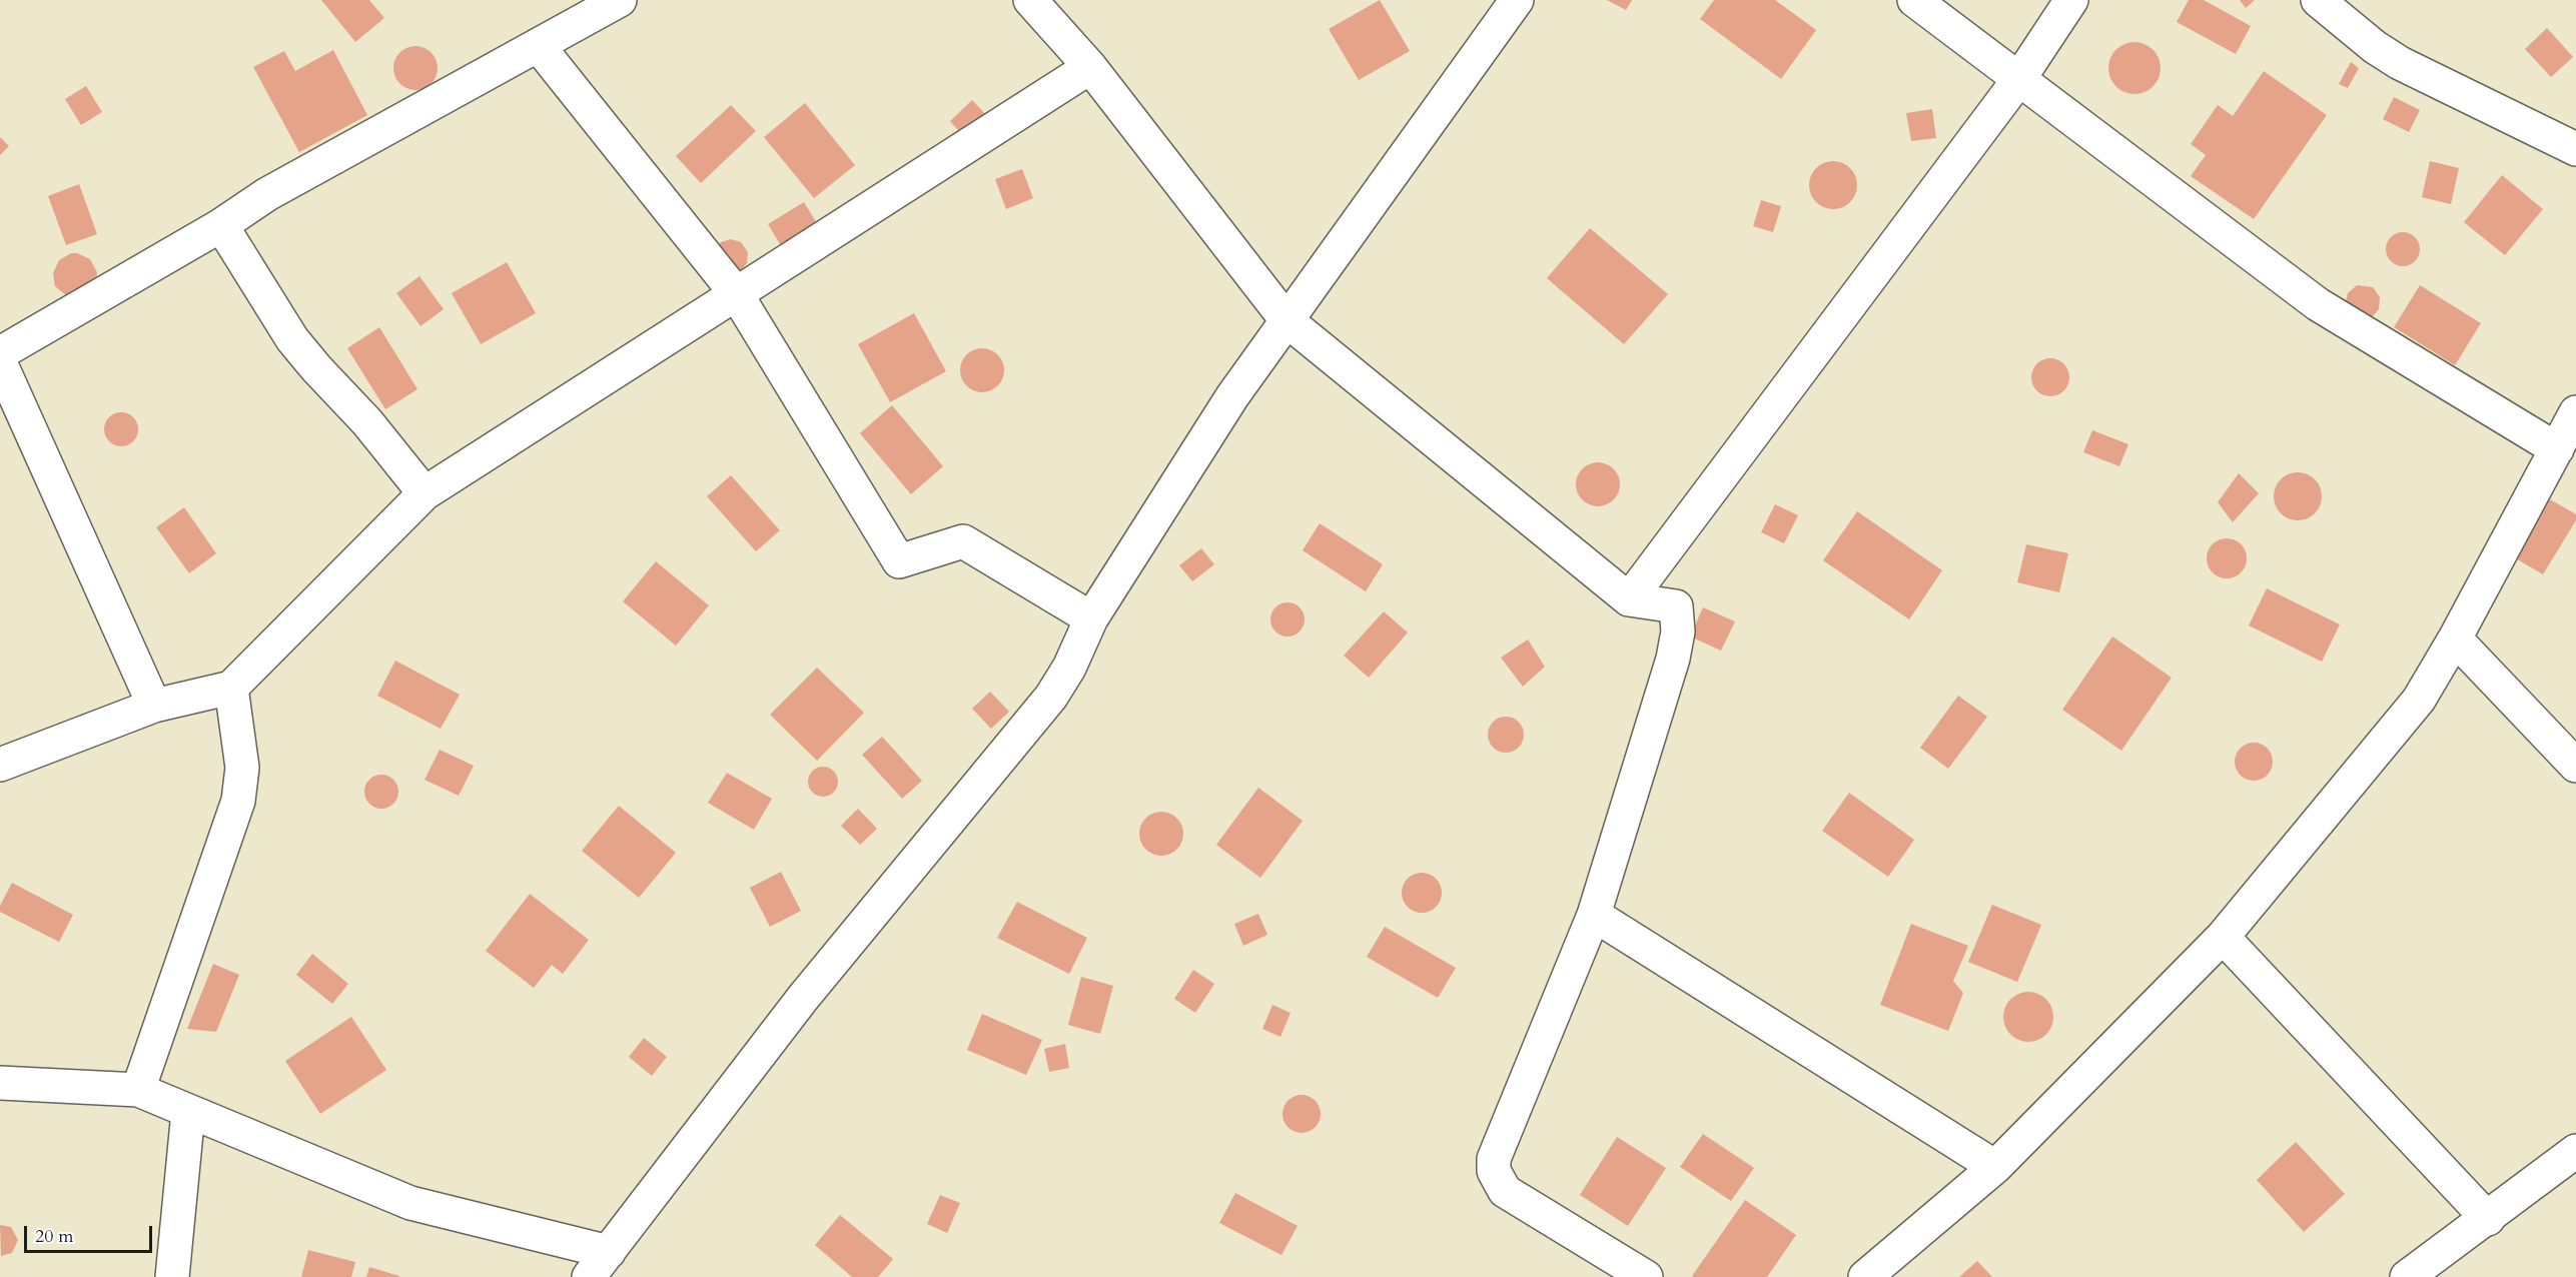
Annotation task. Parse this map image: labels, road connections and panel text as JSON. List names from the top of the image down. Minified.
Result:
{"scale_bar":"20 m"}
